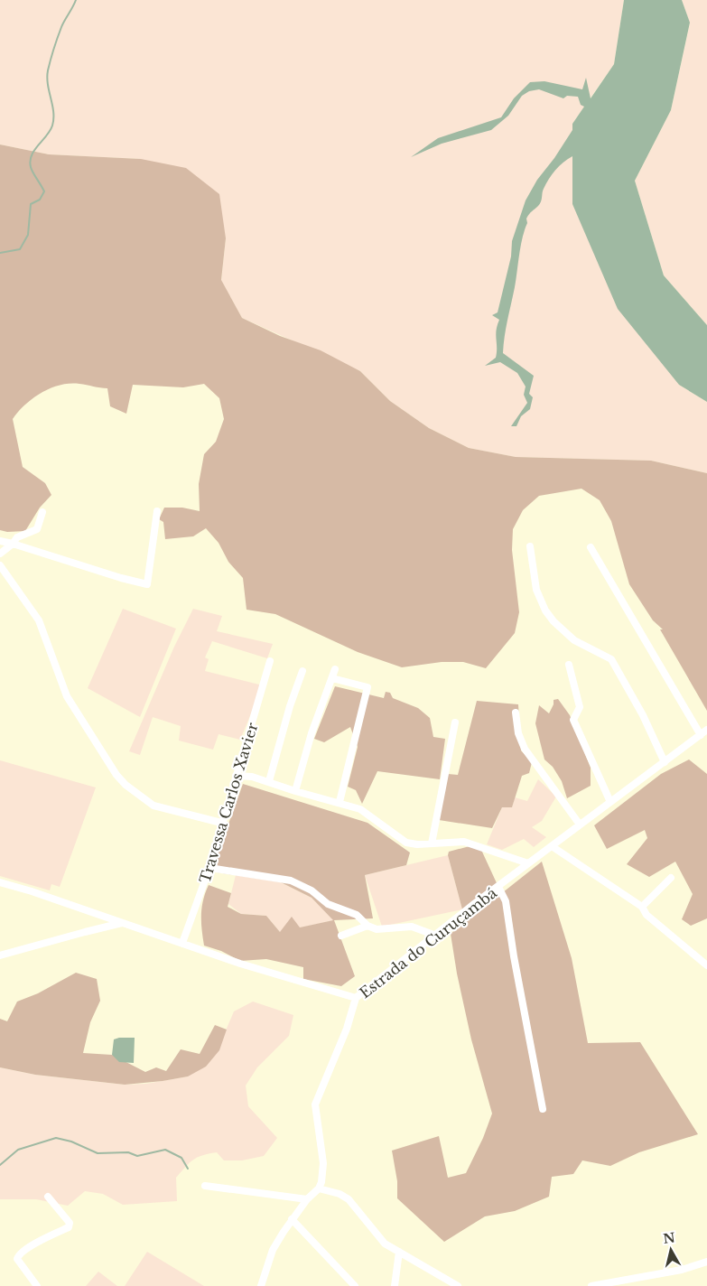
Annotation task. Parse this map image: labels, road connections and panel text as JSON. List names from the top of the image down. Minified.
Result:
{"streets":{"street":["Travessa Carlos Xavier","Estrada do Curuçambá"]},"north":"top"}
